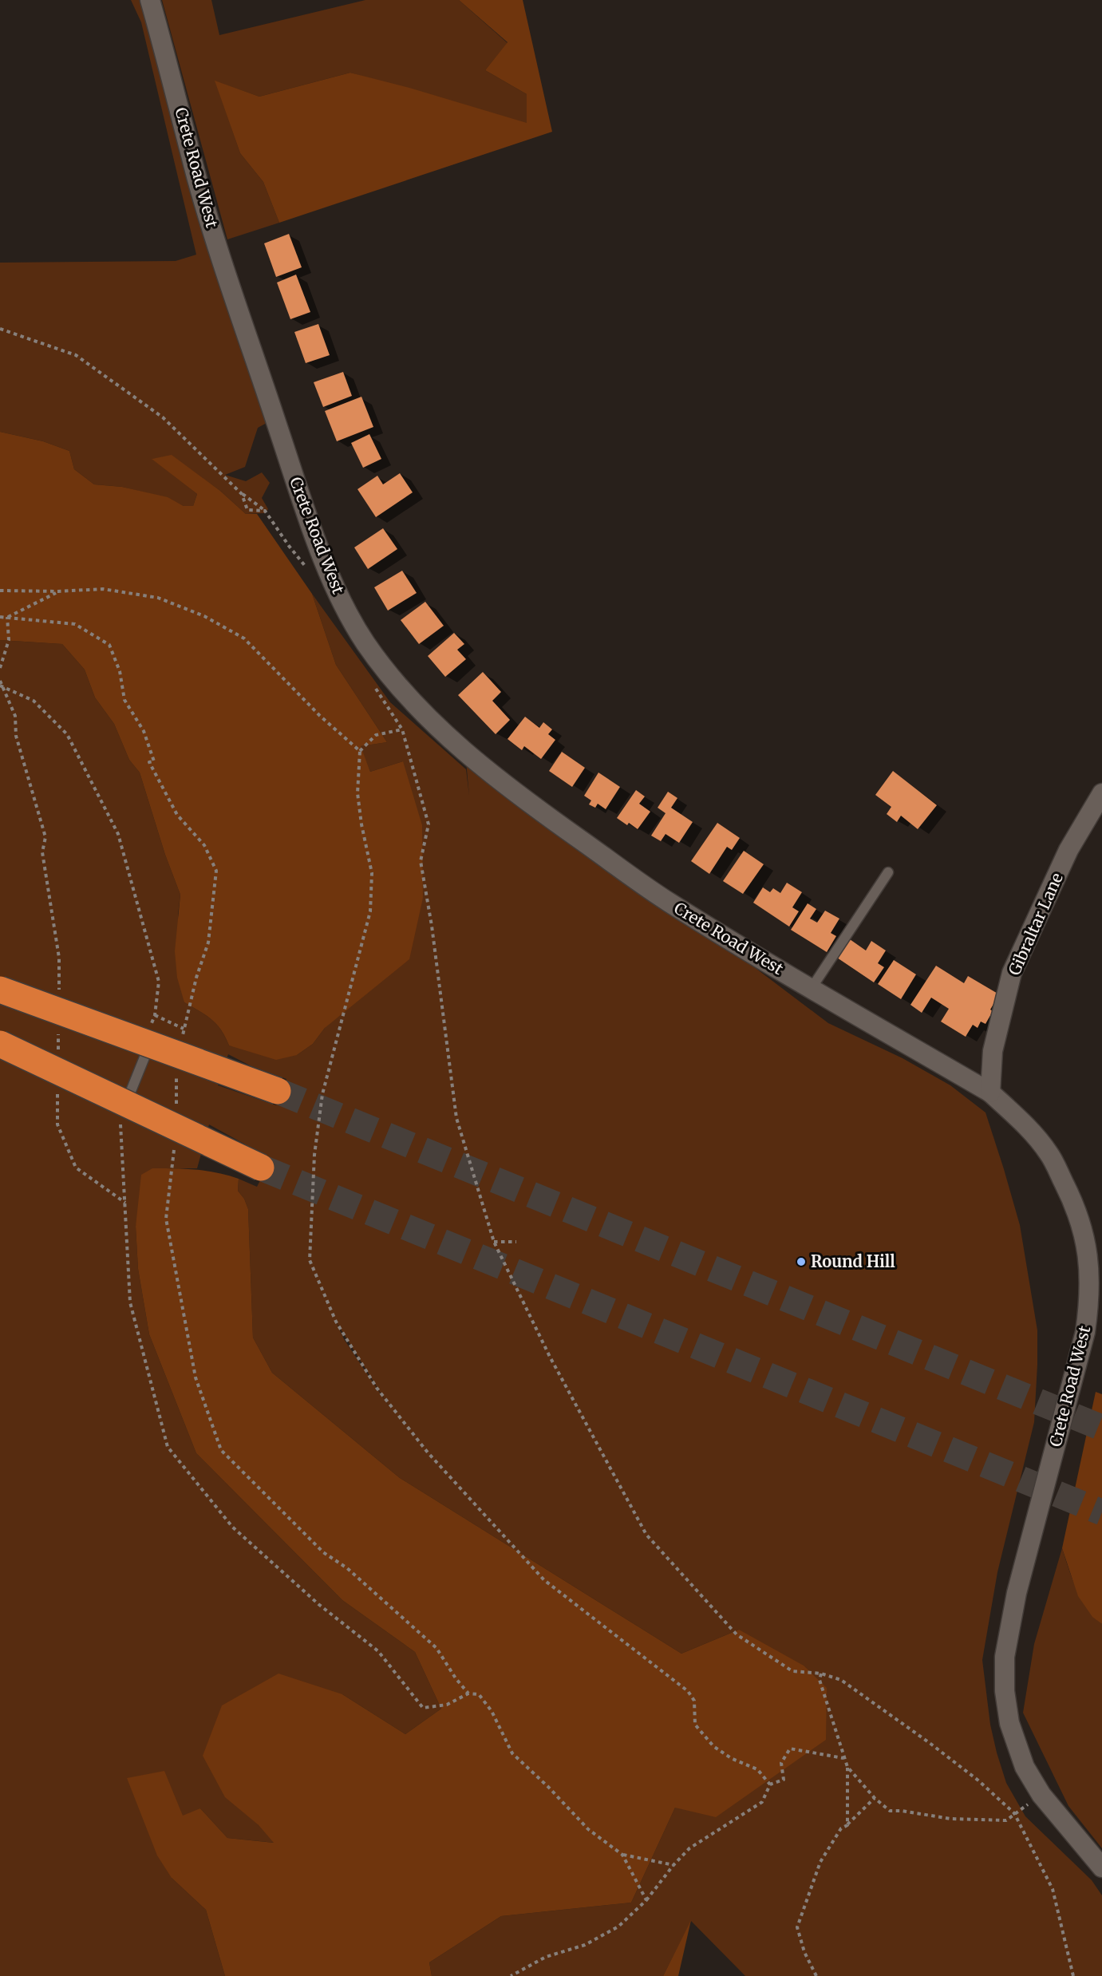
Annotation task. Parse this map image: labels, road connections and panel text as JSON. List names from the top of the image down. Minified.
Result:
{"streets":{"street":["Crete Road West","Gibraltar Lane"]},"crossings":[["Crete Road West","Gibraltar Lane"]],"places":["Round Hill"]}
